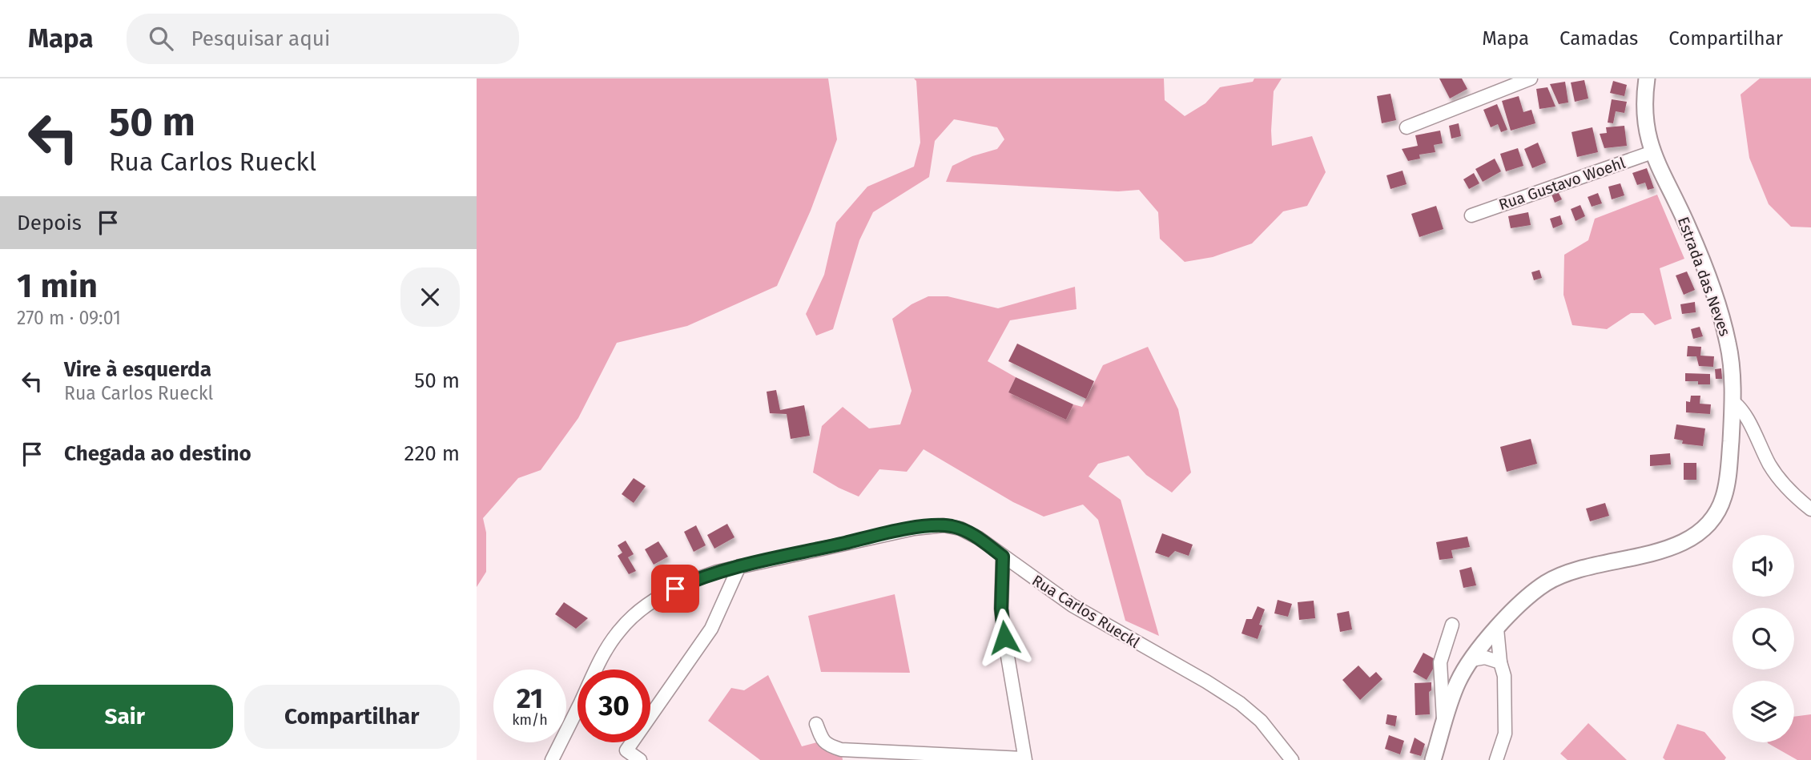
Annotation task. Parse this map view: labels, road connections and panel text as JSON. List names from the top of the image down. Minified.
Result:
{"streets":{"main road":["Estrada das Neves"],"street":["Rua Gustavo Woehl","Rua Carlos Rueckl"]},"crossings":[["Rua Gustavo Woehl","Estrada das Neves"]],"page":{"header":"Mapa","search":"Pesquisar aqui","nav":["Mapa","Camadas","Compartilhar"],"turn":["50 m","Rua Carlos Rueckl"],"then":"Depois","heading":["1 min","270 m · 09:01"],"list":[{"name":"Vire à esquerda","note":"Rua Carlos Rueckl","value":"50 m"},{"name":"Chegada ao destino","value":"220 m"}],"speed":"21 km/h","limit":"30","buttons":["Sair","Compartilhar"]}}
